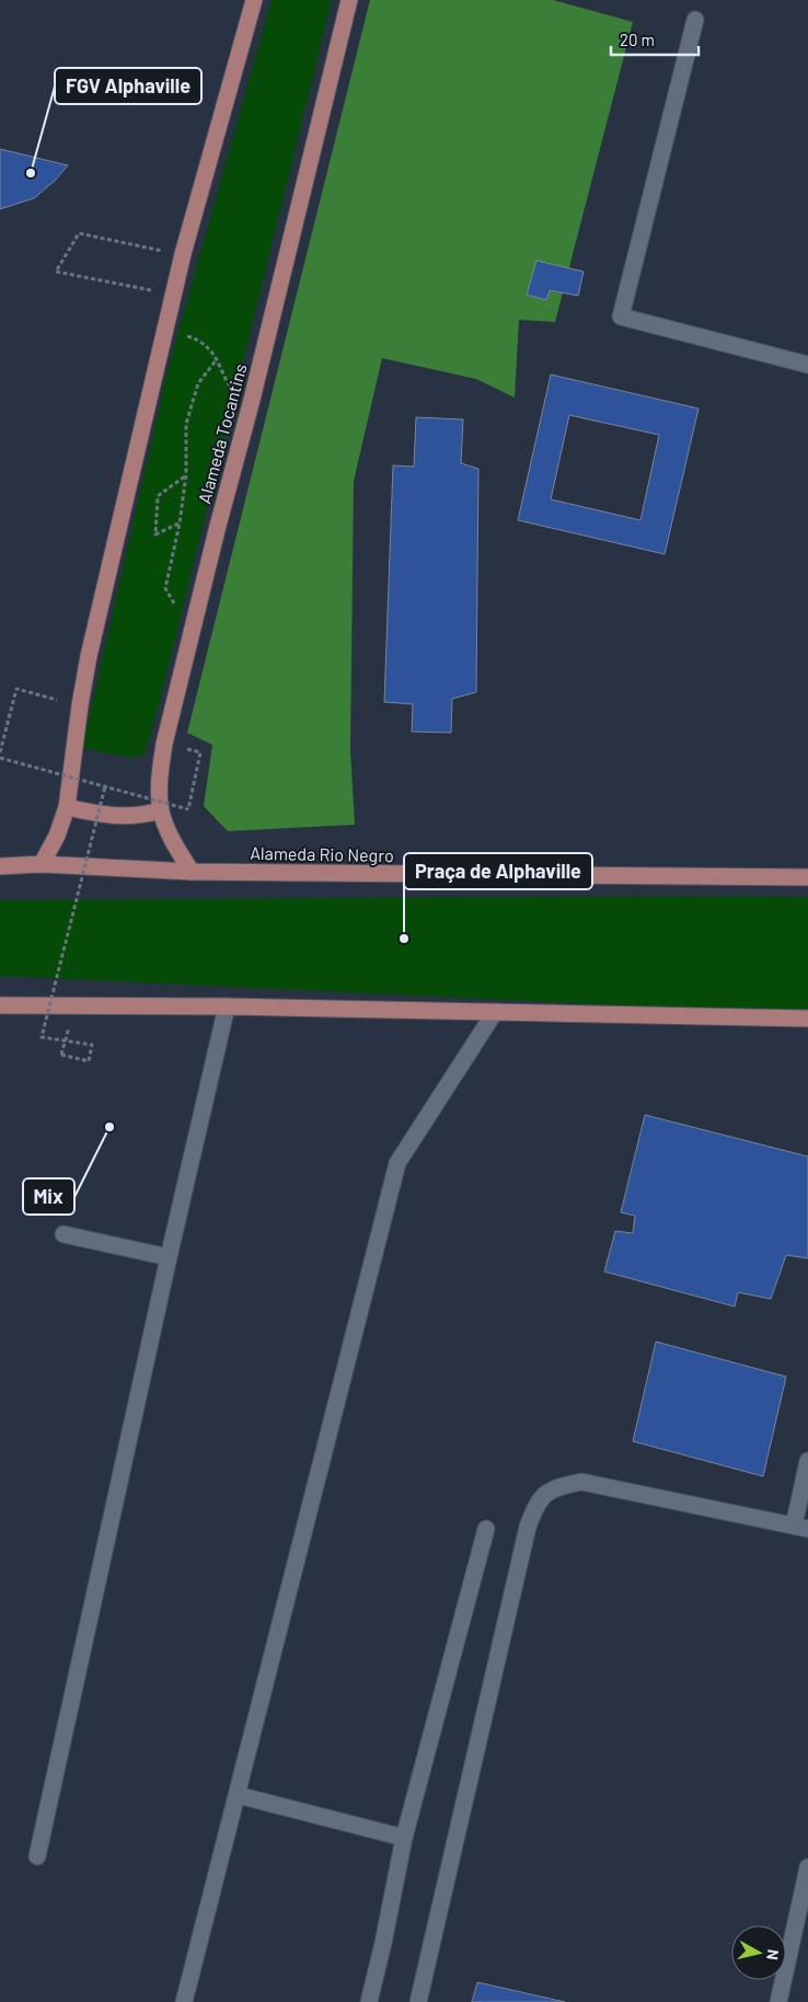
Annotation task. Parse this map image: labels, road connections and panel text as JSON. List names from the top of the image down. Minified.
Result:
{"streets":{"main road":["Alameda Tocantins","Alameda Rio Negro"]},"crossings":[["Alameda Tocantins","Alameda Rio Negro"]],"places":["FGV Alphaville","Praça de Alphaville","Mix"],"scale_bar":"20 m","north":"right"}
